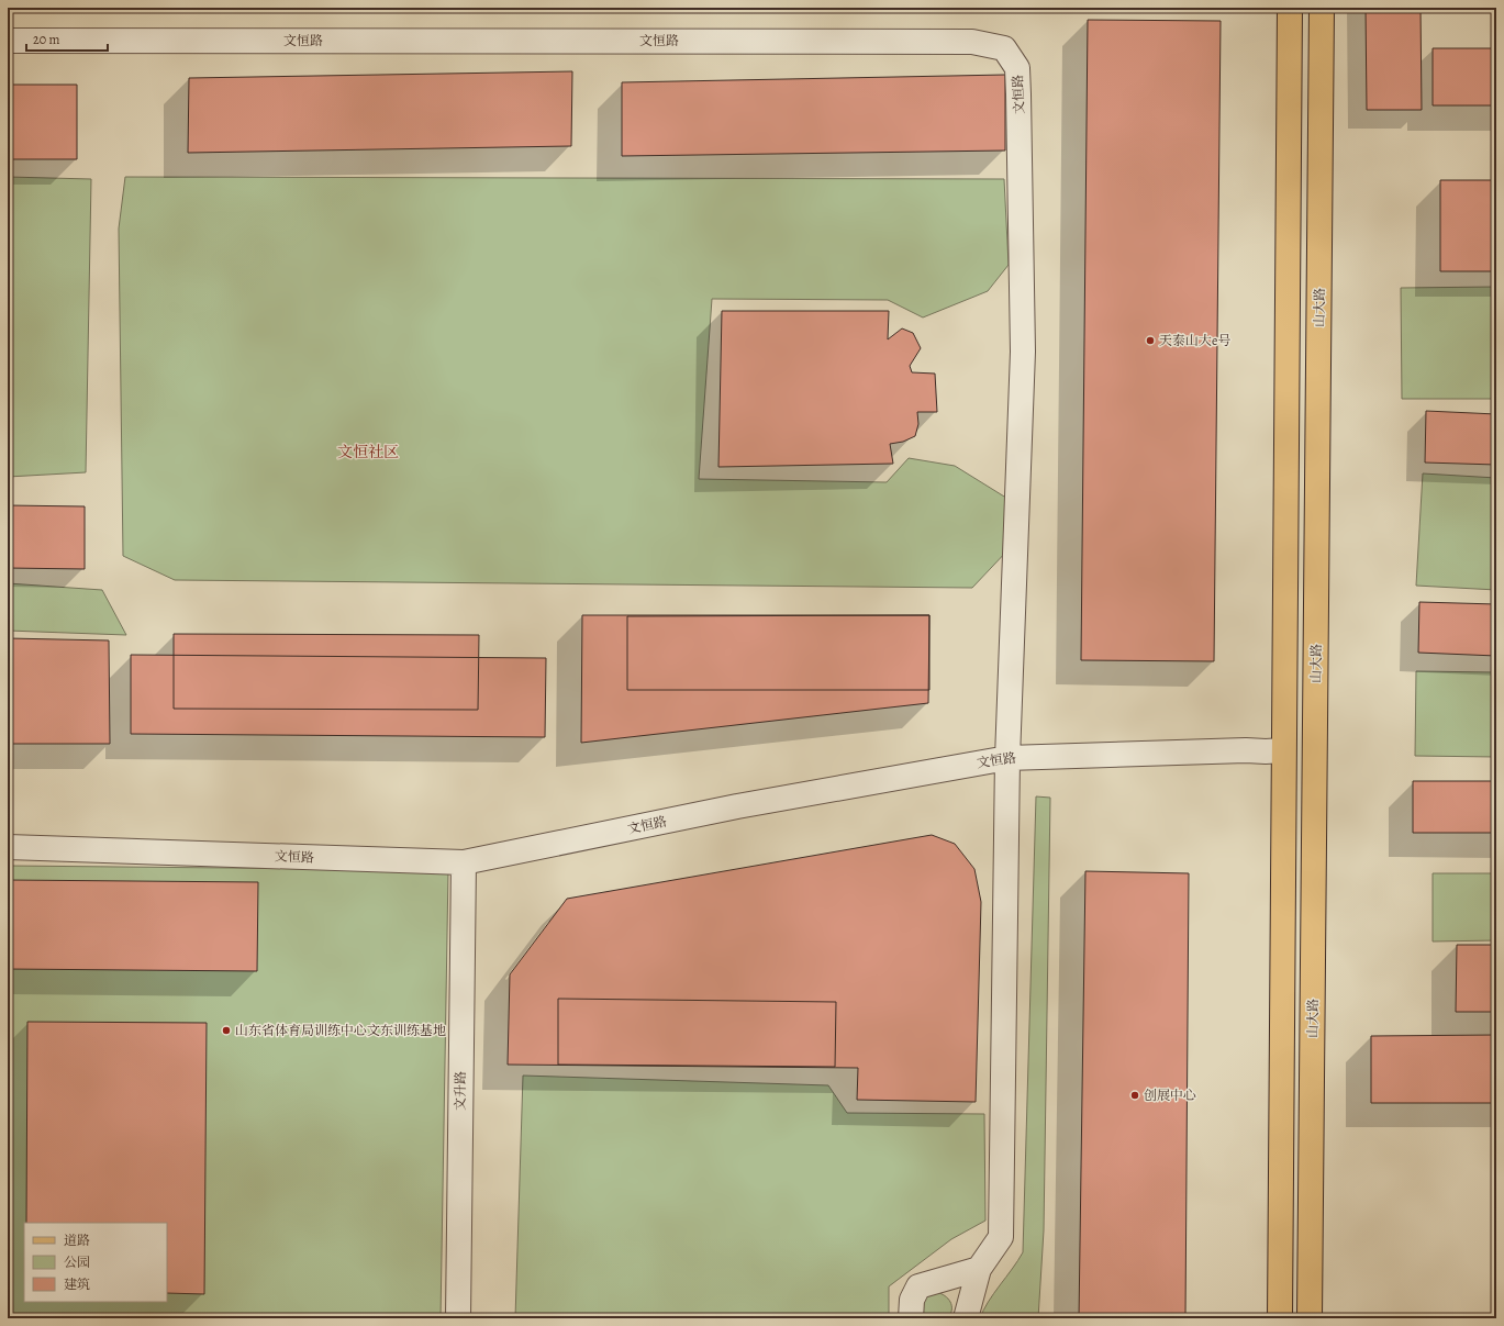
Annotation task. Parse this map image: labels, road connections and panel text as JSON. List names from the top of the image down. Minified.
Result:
{"streets":{"main road":["山大路"],"street":["文恒路","文升路"]},"crossings":[["文恒路","文升路"]],"districts":["文恒社区"],"places":["天泰山大e号","山东省体育局训练中心文东训练基地","创展中心"],"legend":["道路","公园","建筑"],"scale_bar":"20 m"}
